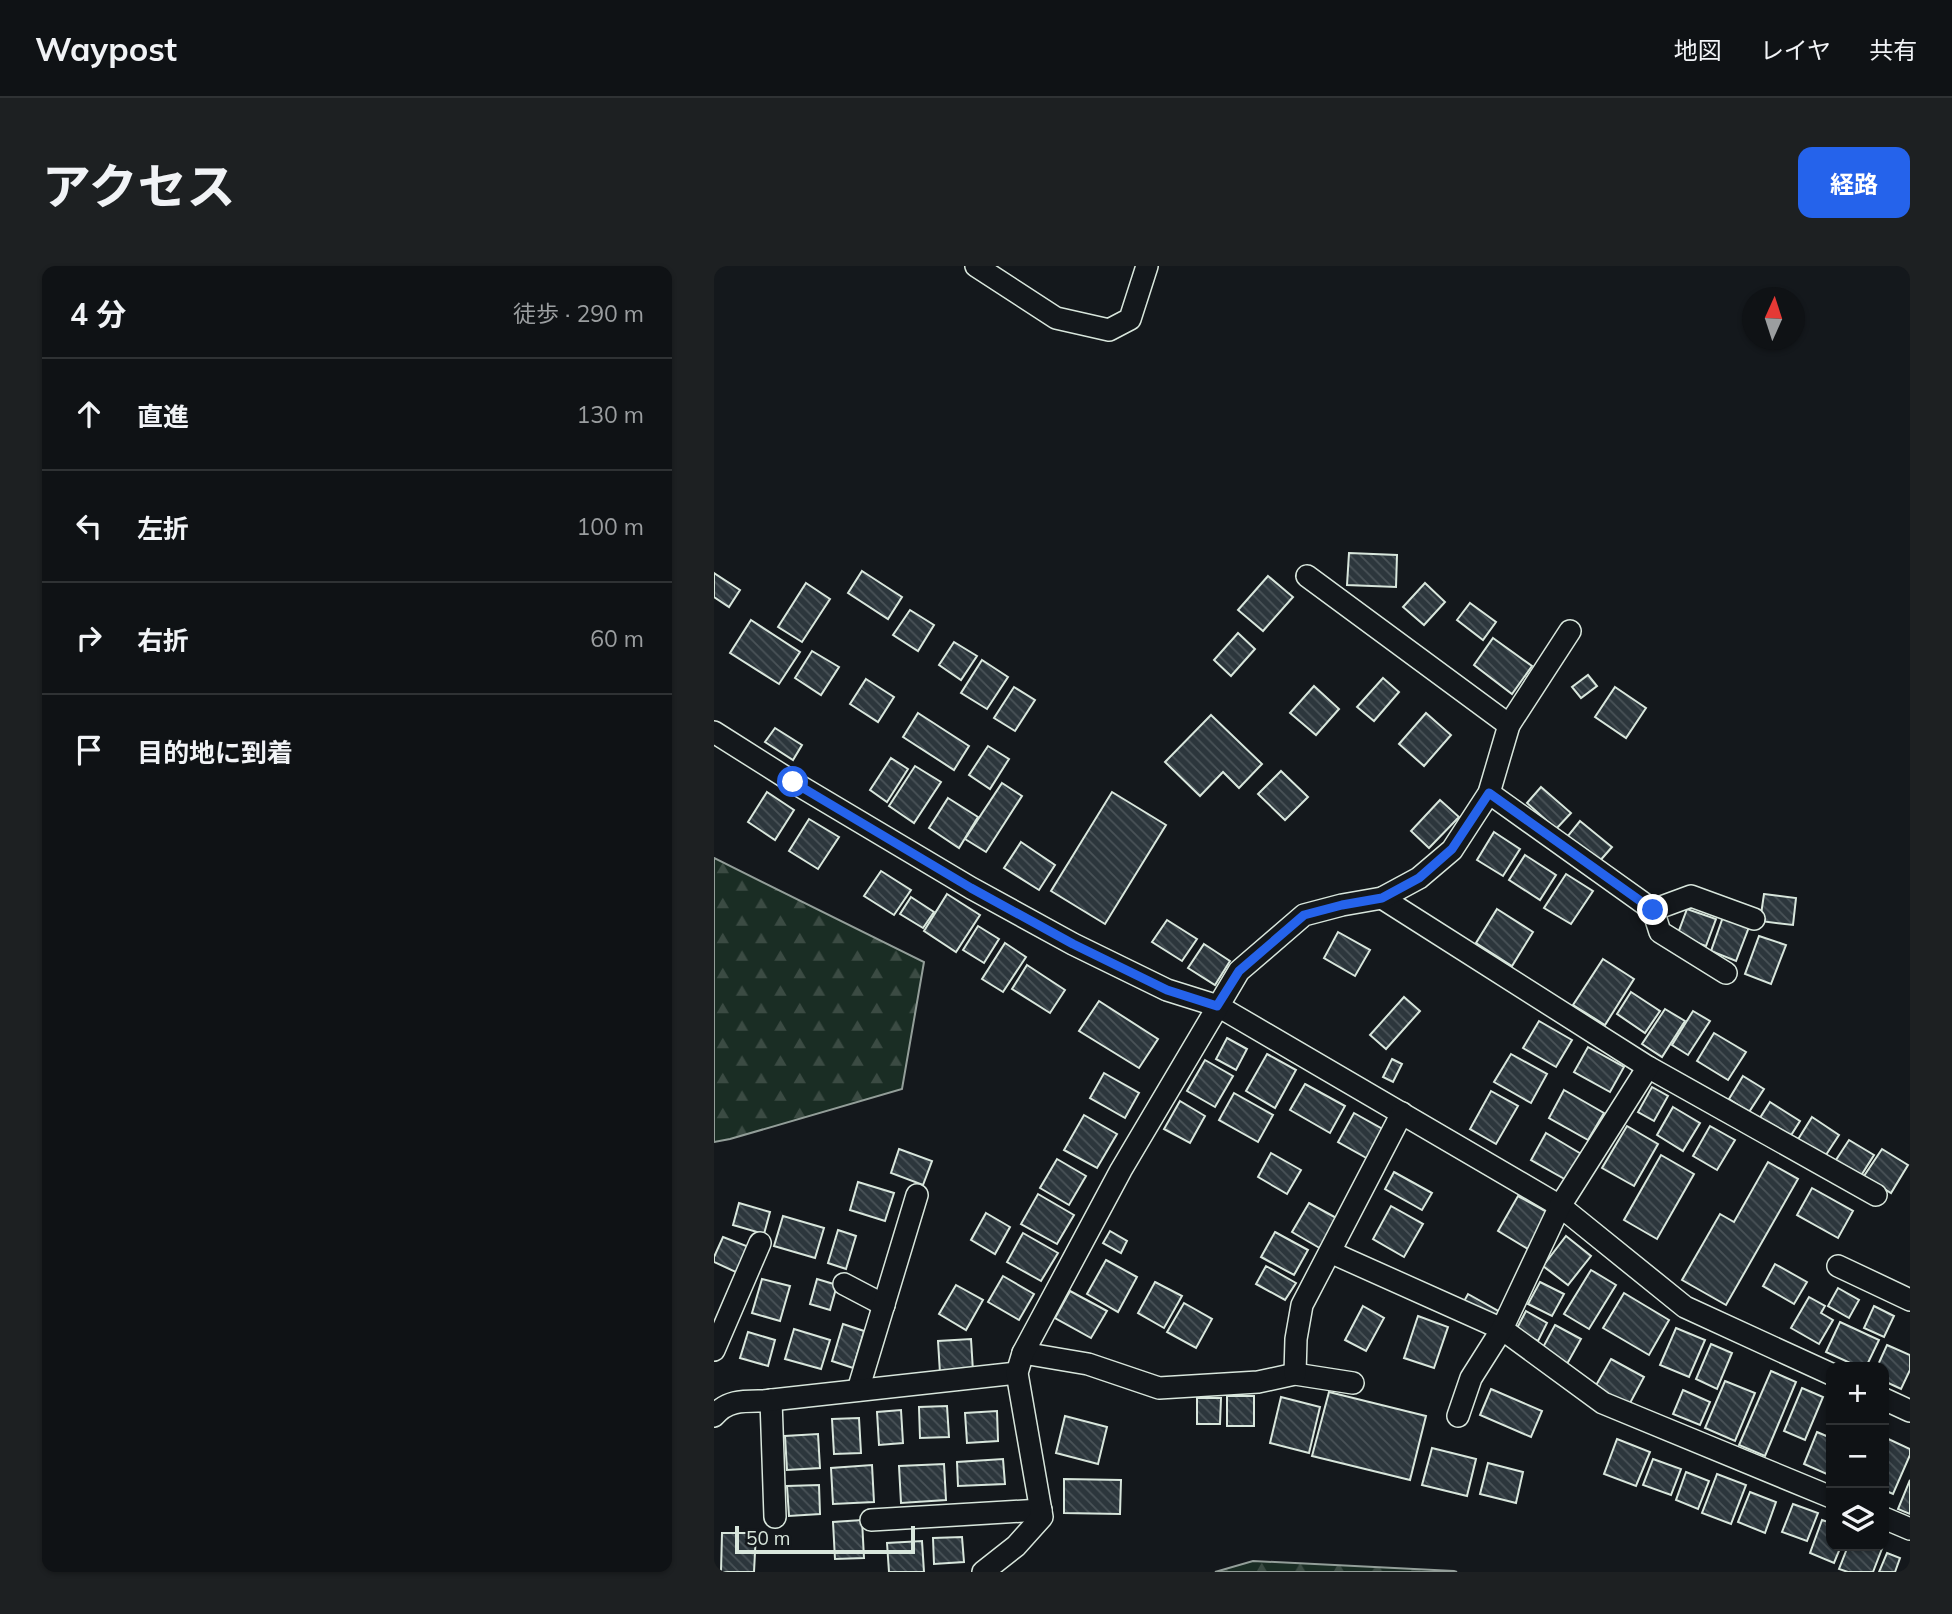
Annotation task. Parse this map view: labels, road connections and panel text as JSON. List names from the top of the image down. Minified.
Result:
{"scale_bar":"50 m","north":"top","page":{"header":"Waypost","nav":["地図","レイヤ","共有"],"title":"アクセス","buttons":"経路","heading":["4 分","徒歩 · 290 m"],"list":[["直進","130 m"],["左折","100 m"],["右折","60 m"],"目的地に到着"],"map_buttons":["+","−"],"scale":"50 m"}}
